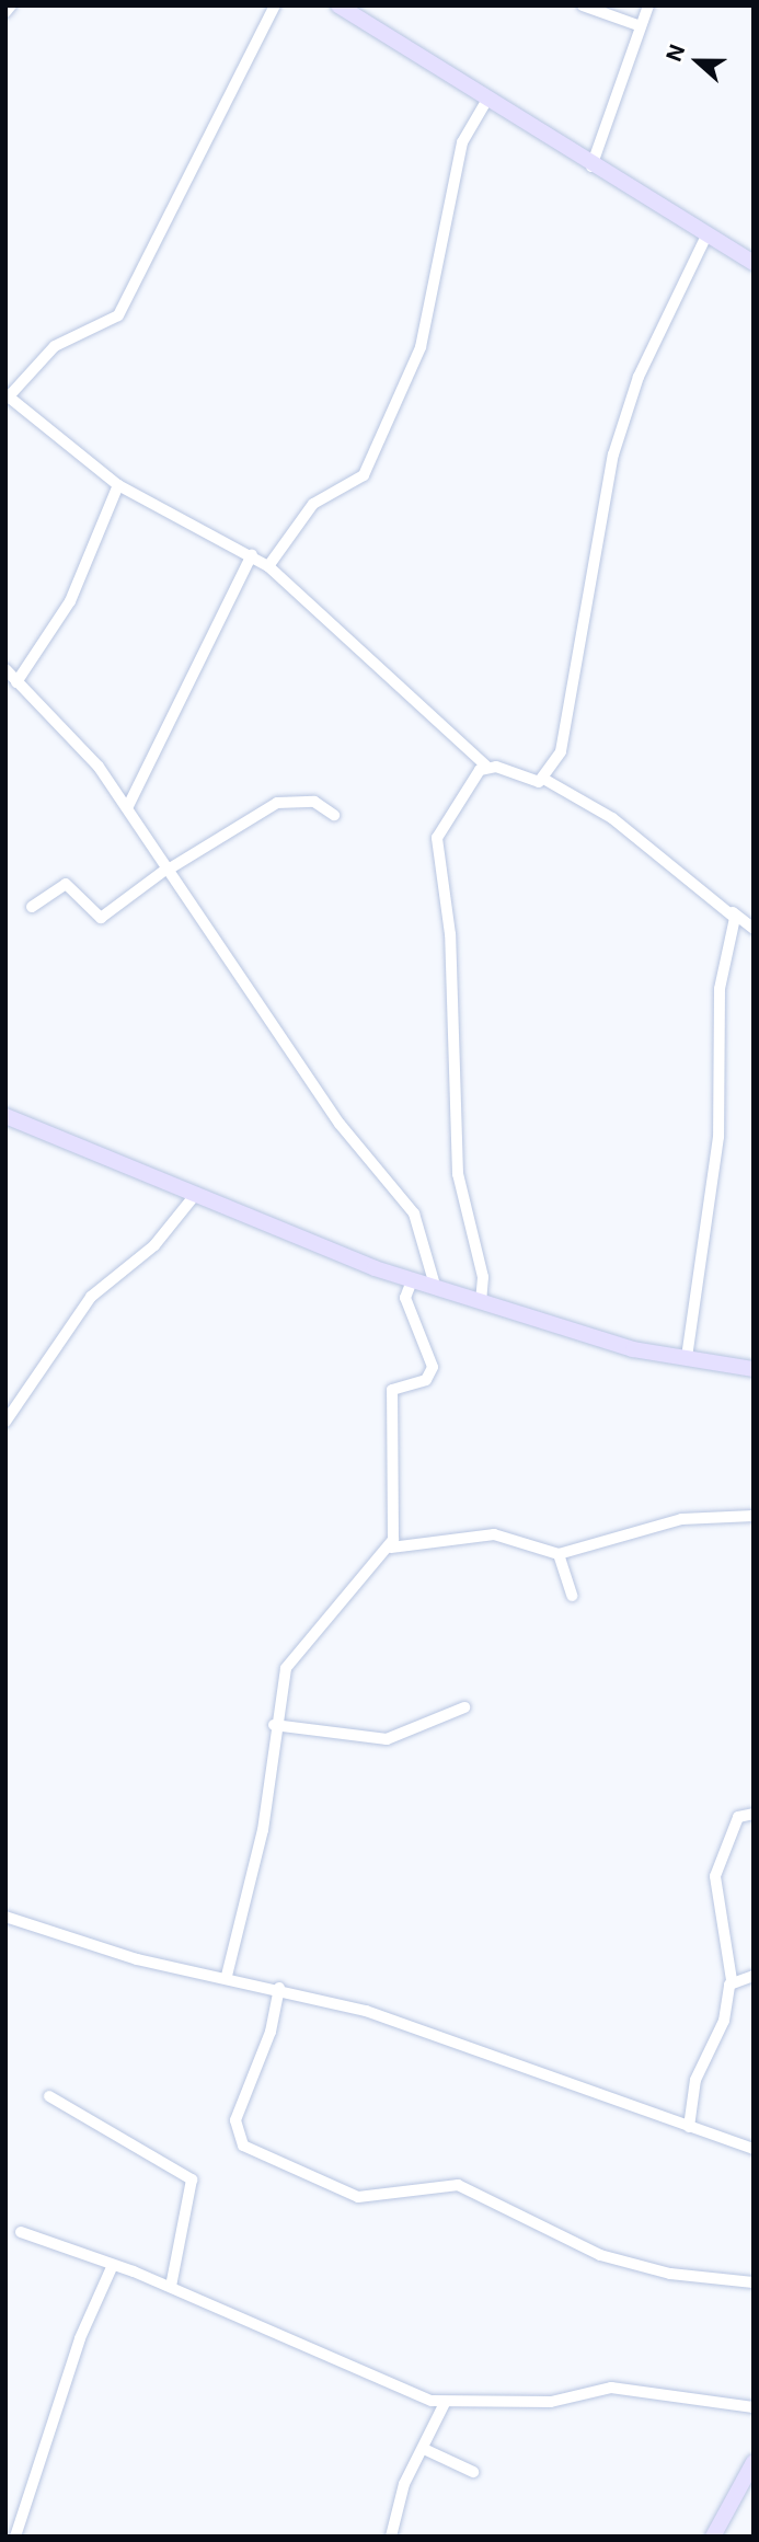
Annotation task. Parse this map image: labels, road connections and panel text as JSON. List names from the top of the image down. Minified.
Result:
{"north":"left"}
